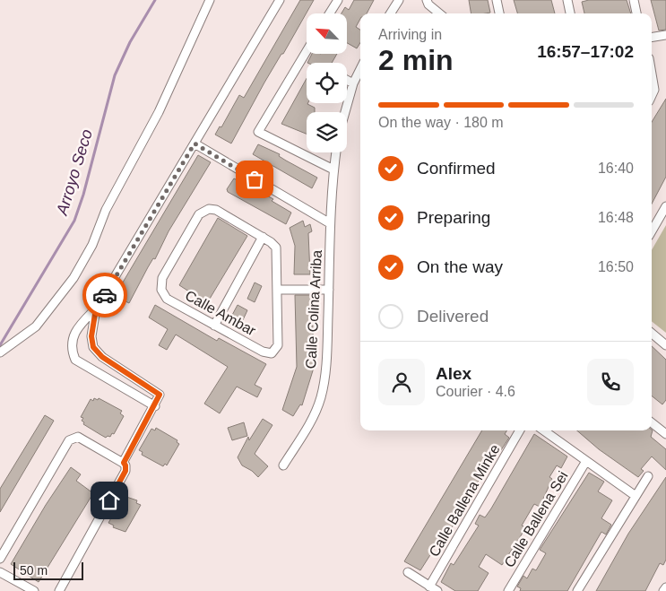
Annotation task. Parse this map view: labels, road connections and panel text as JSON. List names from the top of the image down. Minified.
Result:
{"streets":{"street":["Calle Colina Arriba","Calle Ambar","Calle Ballena Minke","Calle Ballena Sei"]},"water":["Arroyo Seco"],"scale_bar":"50 m","north":"top left","page":{"heading":["2 min","Arriving in","16:57–17:02"],"panel":["Alex","Courier · 4.6"],"bar":"On the way · 180 m","list":[["Confirmed","16:40"],["Preparing","16:48"],["On the way","16:50"],"Delivered"],"scale":"50 m"}}
